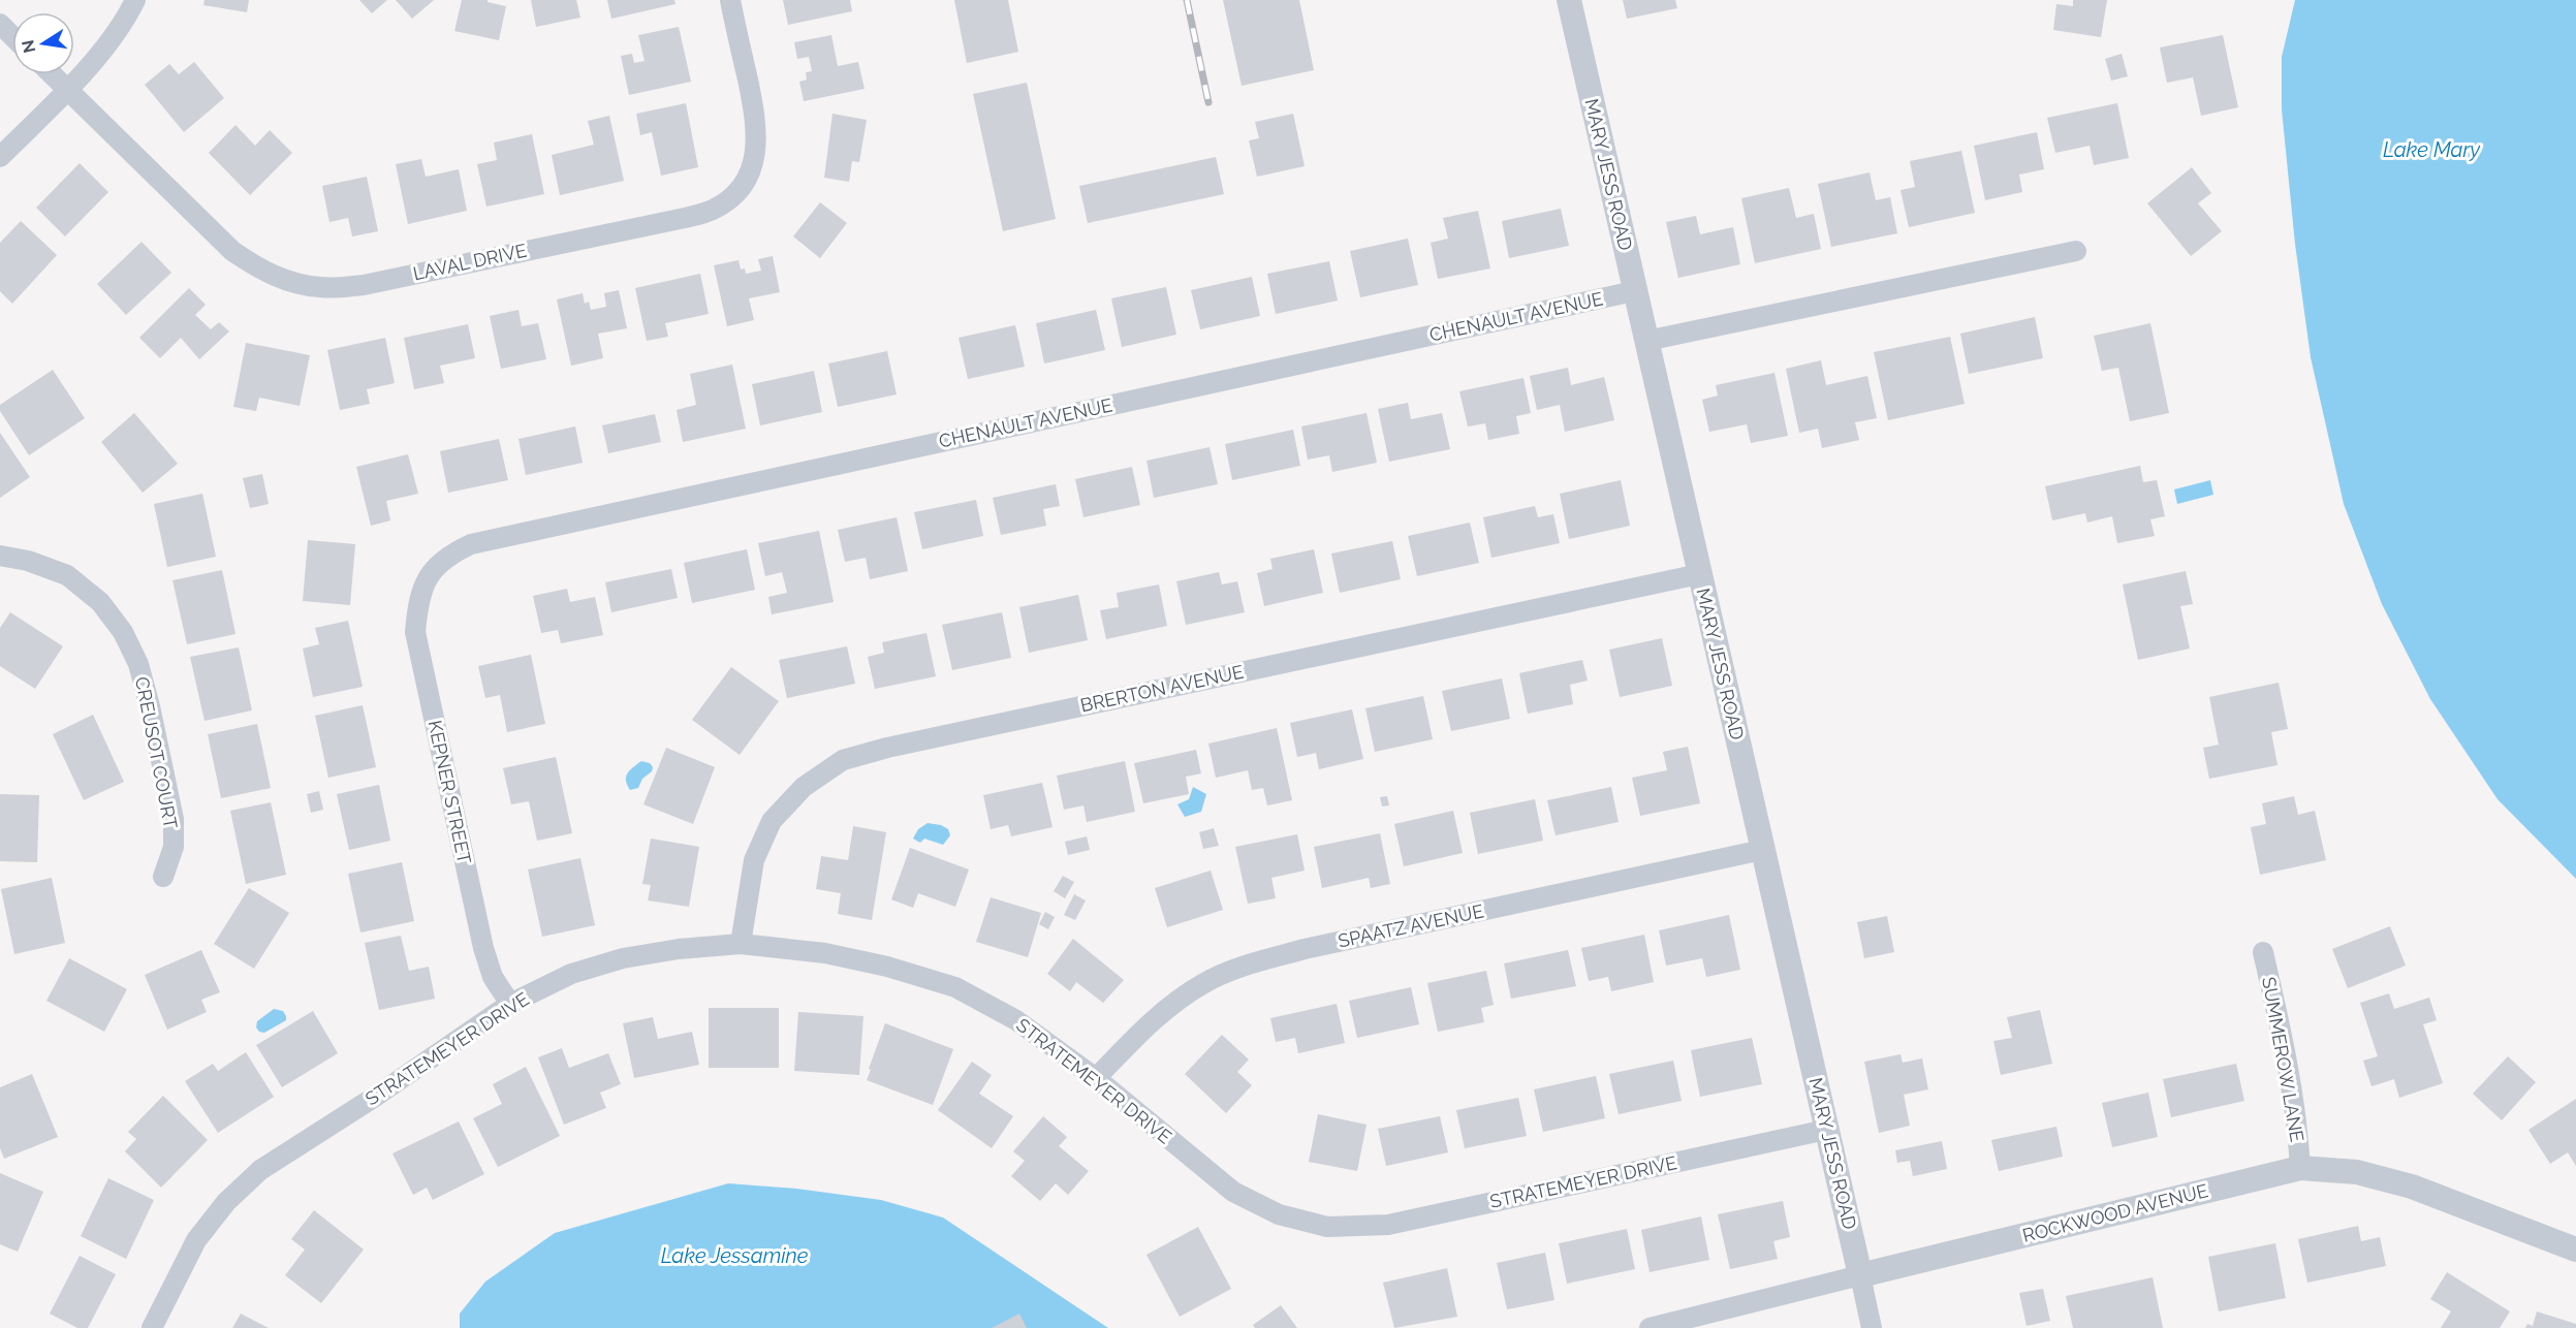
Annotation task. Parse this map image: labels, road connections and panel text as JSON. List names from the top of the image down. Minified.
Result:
{"streets":{"street":["MARY JESS ROAD","LAVAL DRIVE","CHENAULT AVENUE","BRERTON AVENUE","CREUSOT COURT","KEPNER STREET","SPAATZ AVENUE","STRATEMEYER DRIVE","SUMMEROW LANE","ROCKWOOD AVENUE"]},"crossings":[["MARY JESS ROAD","CHENAULT AVENUE"],["MARY JESS ROAD","BRERTON AVENUE"],["MARY JESS ROAD","SPAATZ AVENUE"],["MARY JESS ROAD","STRATEMEYER DRIVE"],["MARY JESS ROAD","ROCKWOOD AVENUE"],["CHENAULT AVENUE","KEPNER STREET"],["BRERTON AVENUE","STRATEMEYER DRIVE"],["KEPNER STREET","STRATEMEYER DRIVE"],["SPAATZ AVENUE","STRATEMEYER DRIVE"],["SUMMEROW LANE","ROCKWOOD AVENUE"]],"water":["Lake Mary","Lake Jessamine"],"north":"left"}
